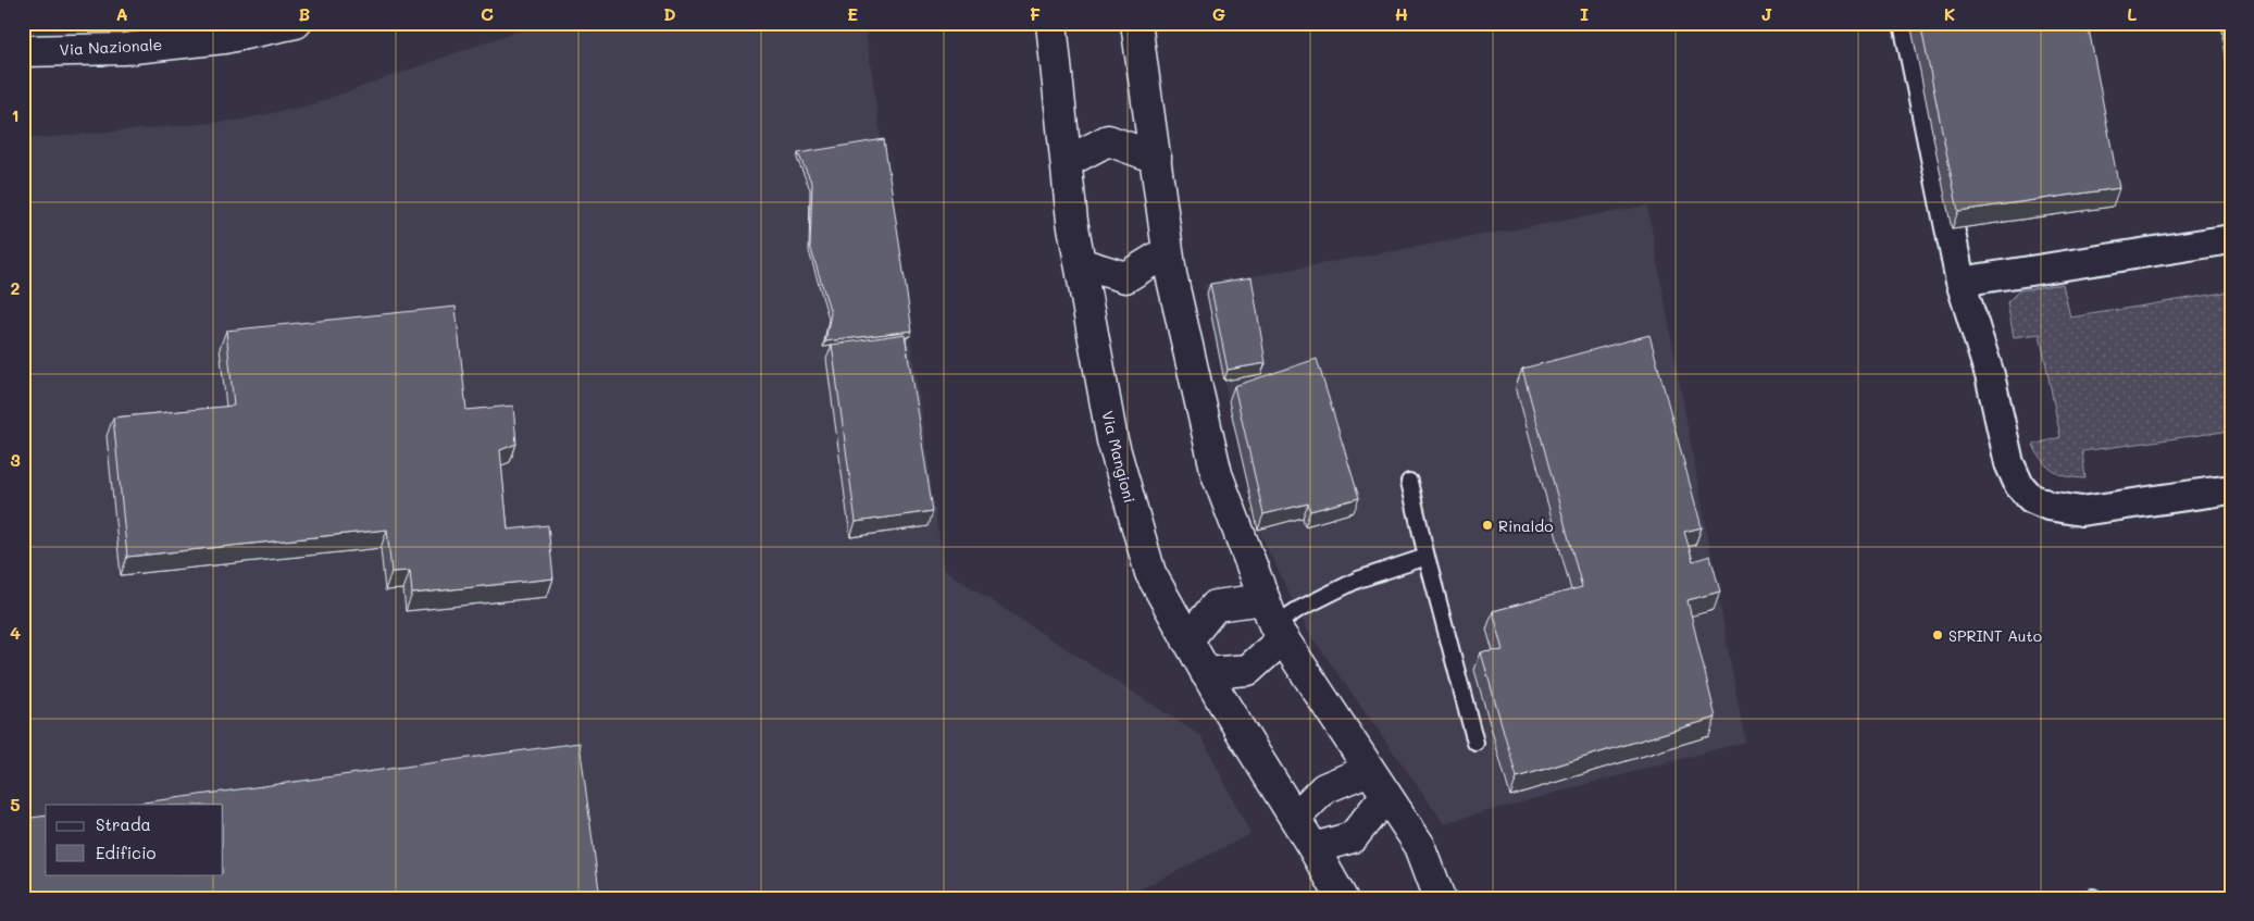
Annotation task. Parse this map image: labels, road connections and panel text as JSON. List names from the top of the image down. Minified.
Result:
{"streets":{"street":["Via Nazionale","Via Mangioni"]},"places":["Rinaldo","SPRINT Auto"],"legend":["Strada","Edificio"],"grid":{"columns":["A","B","C","D","E","F","G","H","I","J","K","L"],"rows":["1","2","3","4","5"]}}
